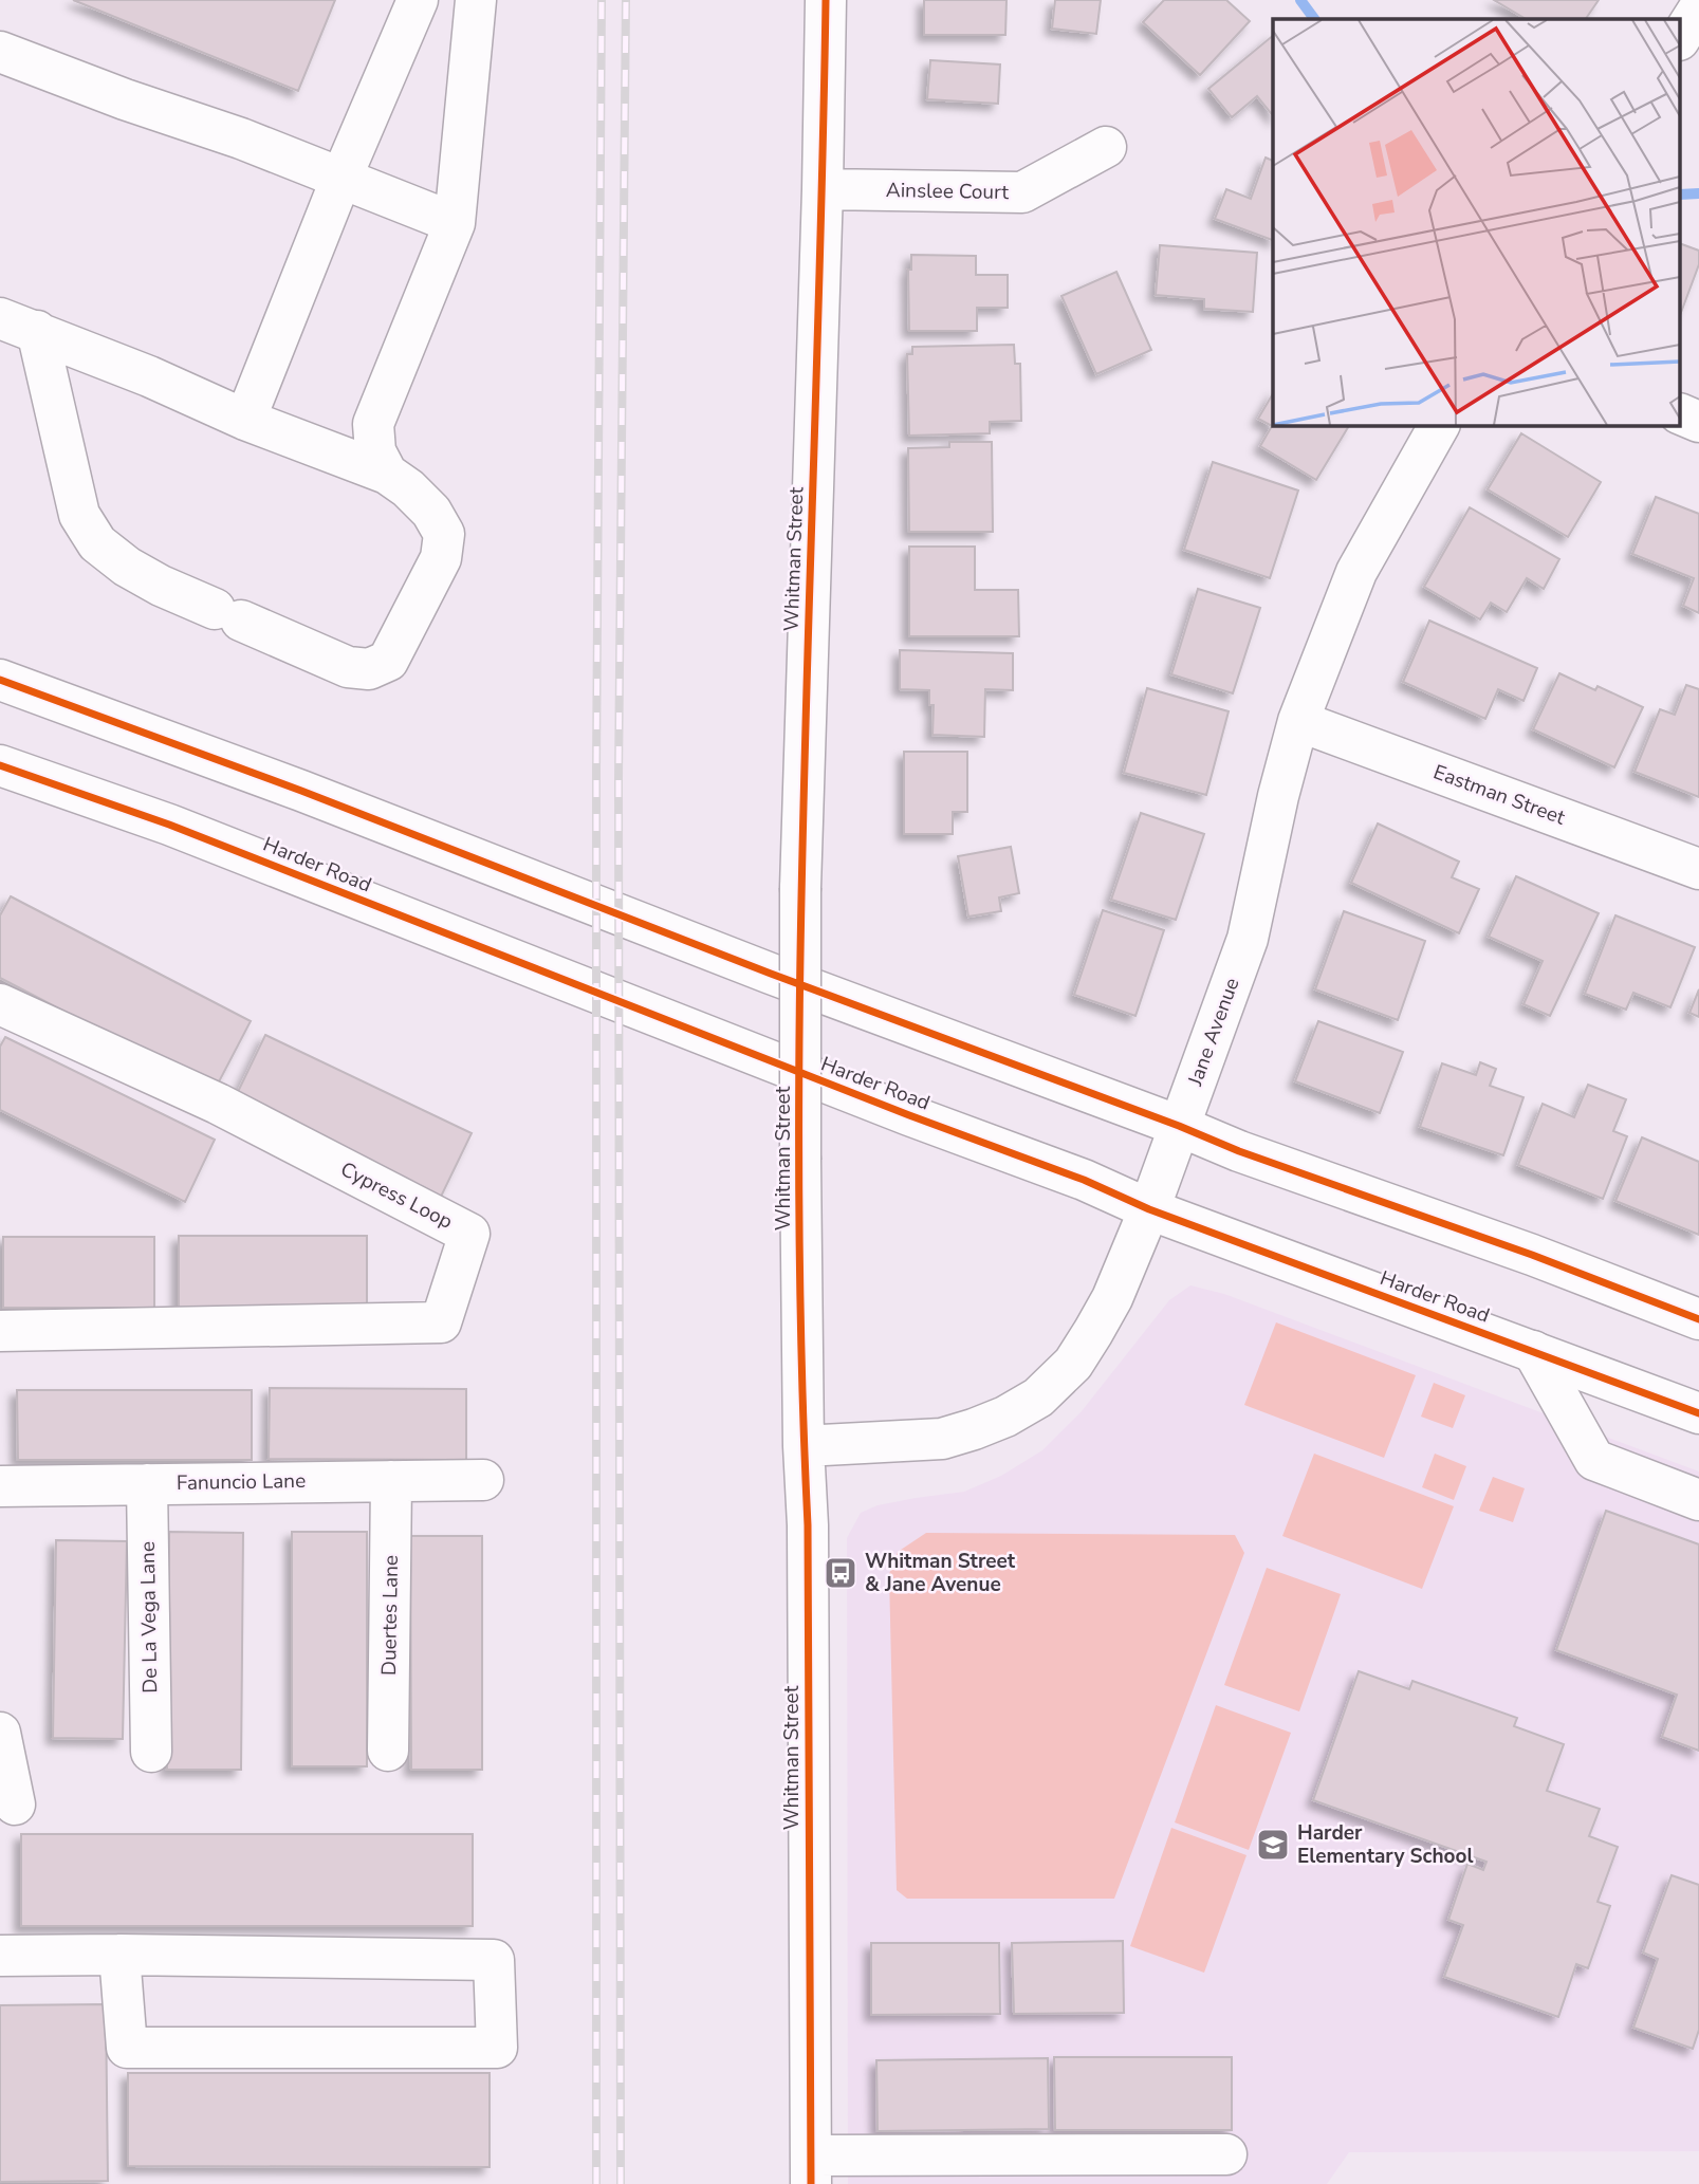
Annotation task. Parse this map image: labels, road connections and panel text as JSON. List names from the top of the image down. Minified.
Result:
{"streets":{"street":["Ainslee Court","Whitman Street","Eastman Street","Harder Road","Jane Avenue","Cypress Loop","Fanuncio Lane","Duertes Lane","De La Vega Lane"]},"crossings":[["Ainslee Court","Whitman Street"],["Whitman Street","Jane Avenue"],["Eastman Street","Jane Avenue"],["Harder Road","Jane Avenue"],["Fanuncio Lane","Duertes Lane"],["Fanuncio Lane","De La Vega Lane"]],"places":{"bus stop":["Whitman Street & Jane Avenue"],"school or university":["Harder Elementary School"]}}
